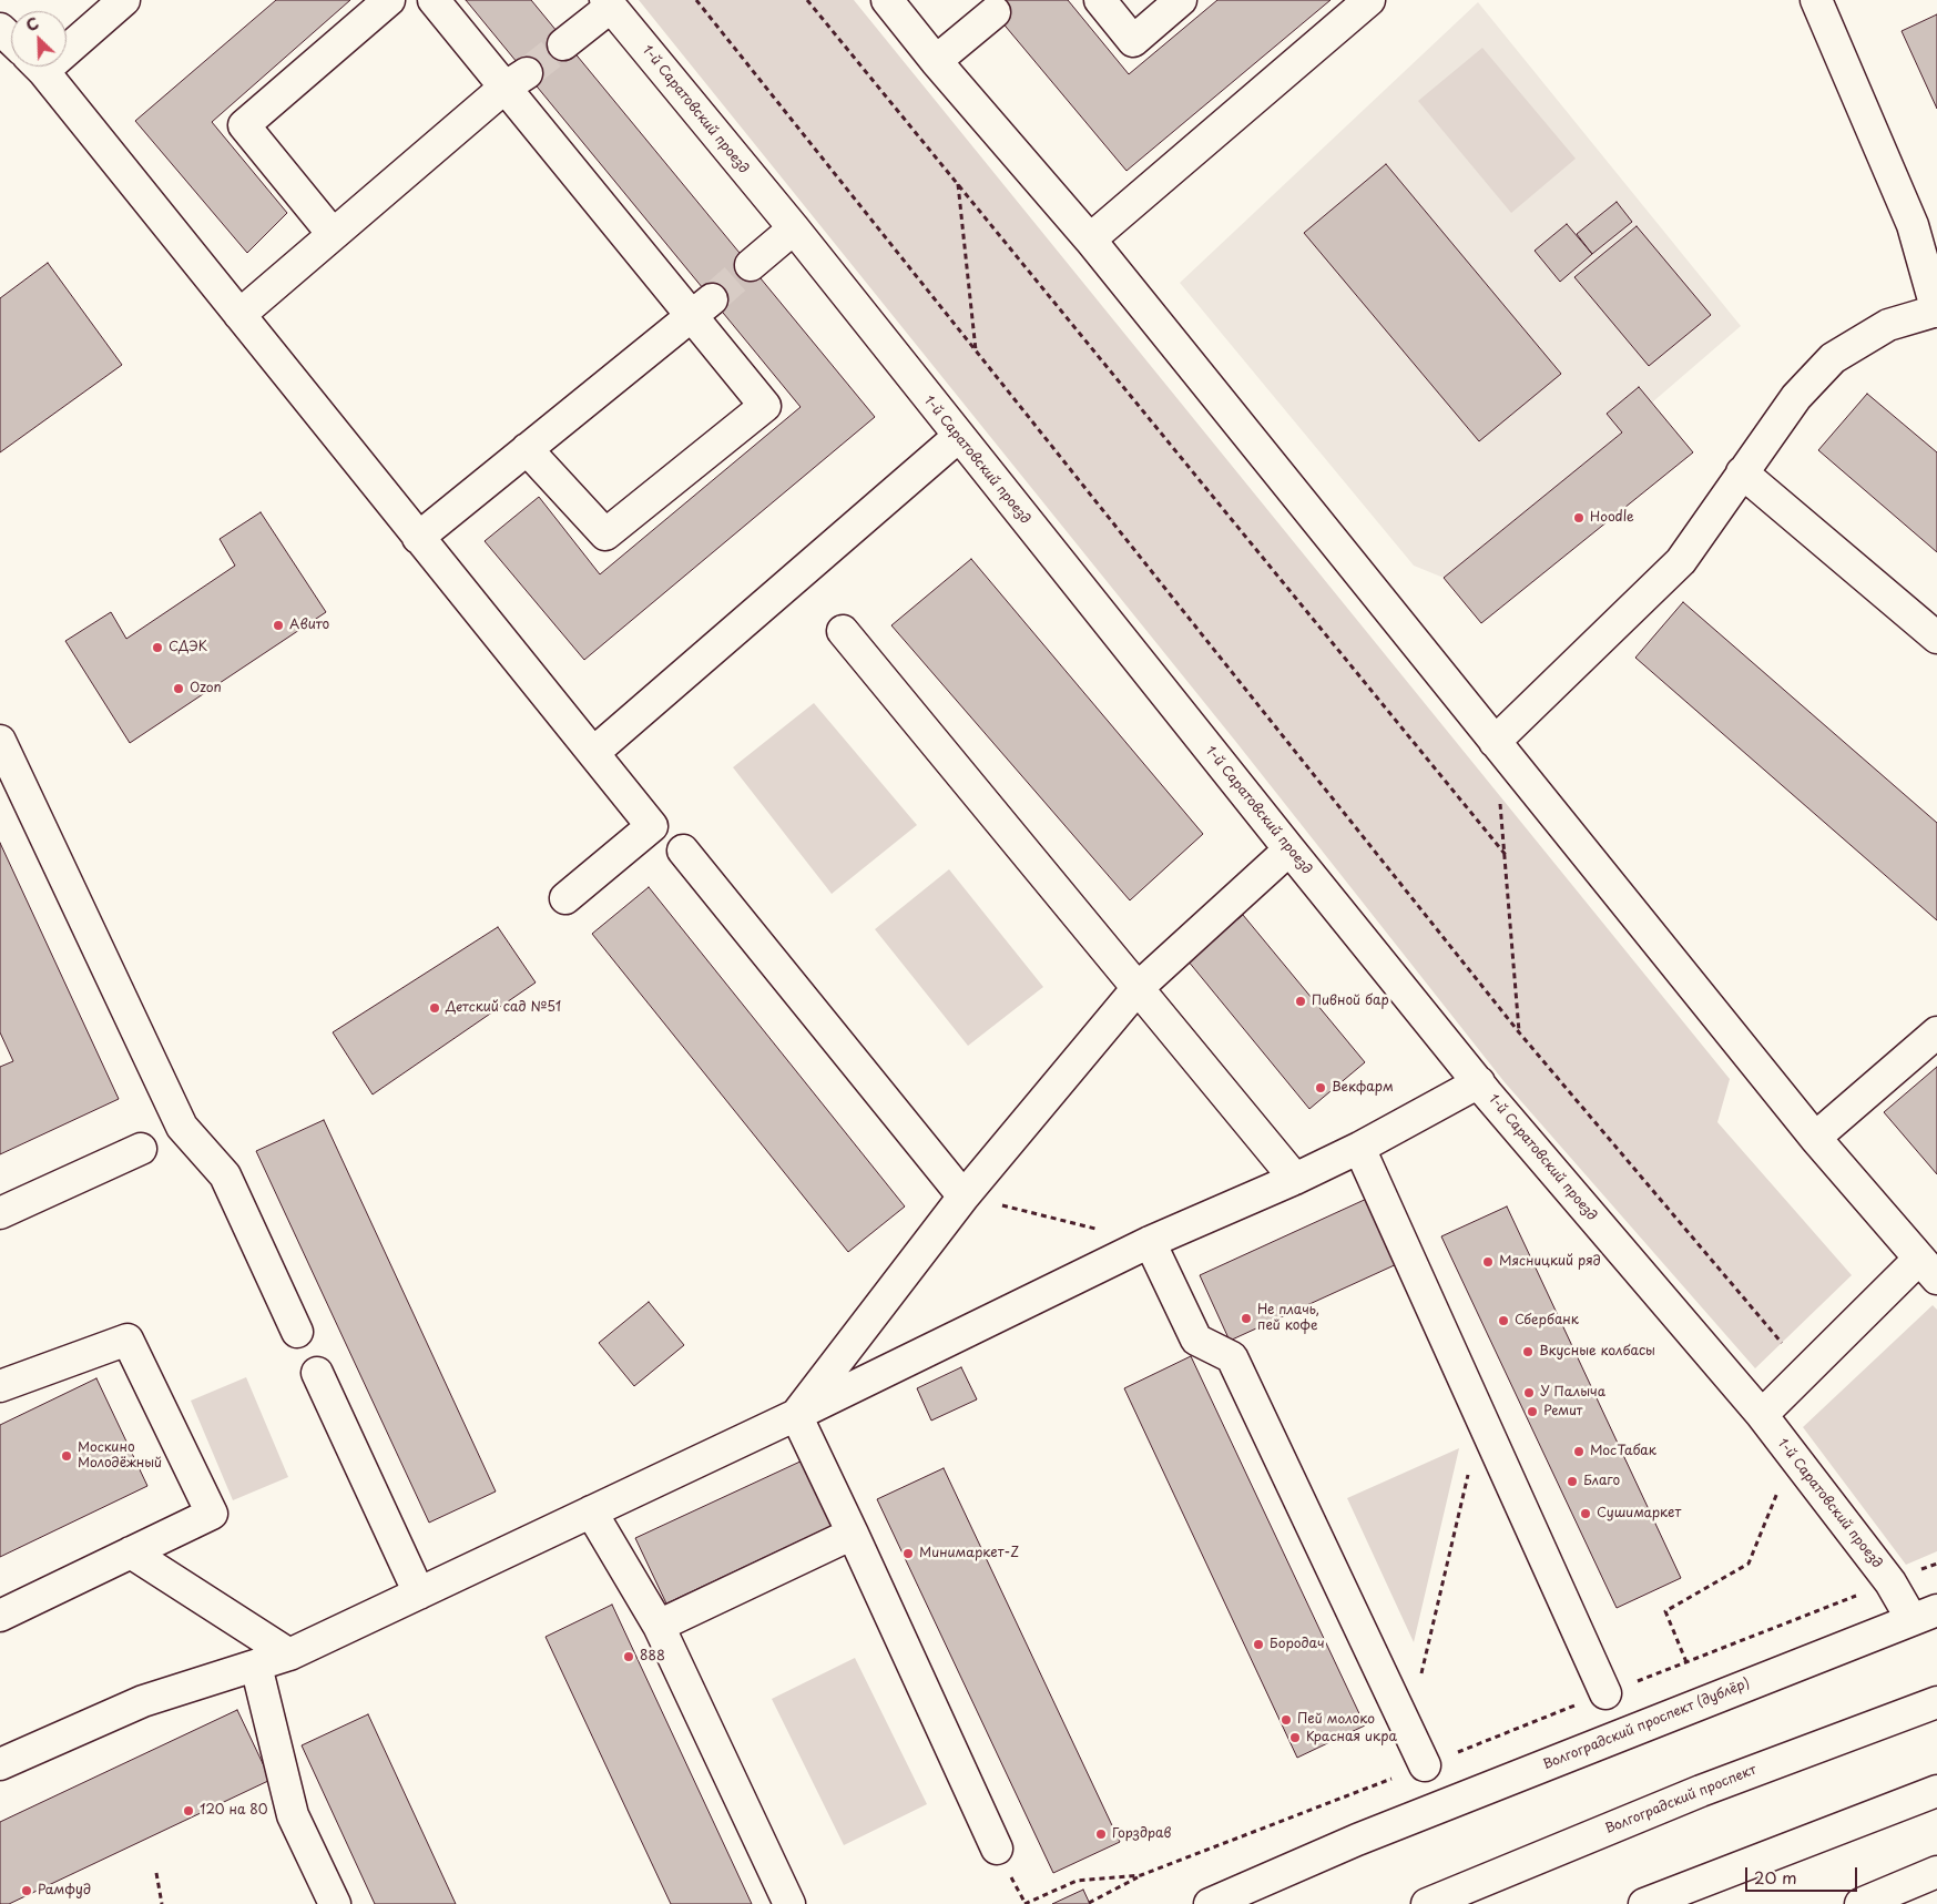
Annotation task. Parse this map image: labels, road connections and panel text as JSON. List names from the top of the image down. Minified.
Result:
{"streets":{"street":["1-й Саратовский проезд","Волгоградский проспект (дублёр)","Волгоградский проспект"]},"crossings":[["1-й Саратовский проезд","Волгоградский проспект (дублёр)"]],"places":["Hoodle","Авито","СДЭК","Ozon","Пивной бар","Детский сад №51","Векфарм","Мясницкий ряд","Не плачь, пей кофе","Сбербанк","Вкусные колбасы","У Палыча","Ремит","МосТабак","Москино Молодёжный","Благо","Сушимаркет","Минимаркет-Z","Бородач","888","Пей молоко","Красная икра","120 на 80","Горздрав","Рамфуд"],"scale_bar":"20 m","north":"top left"}
